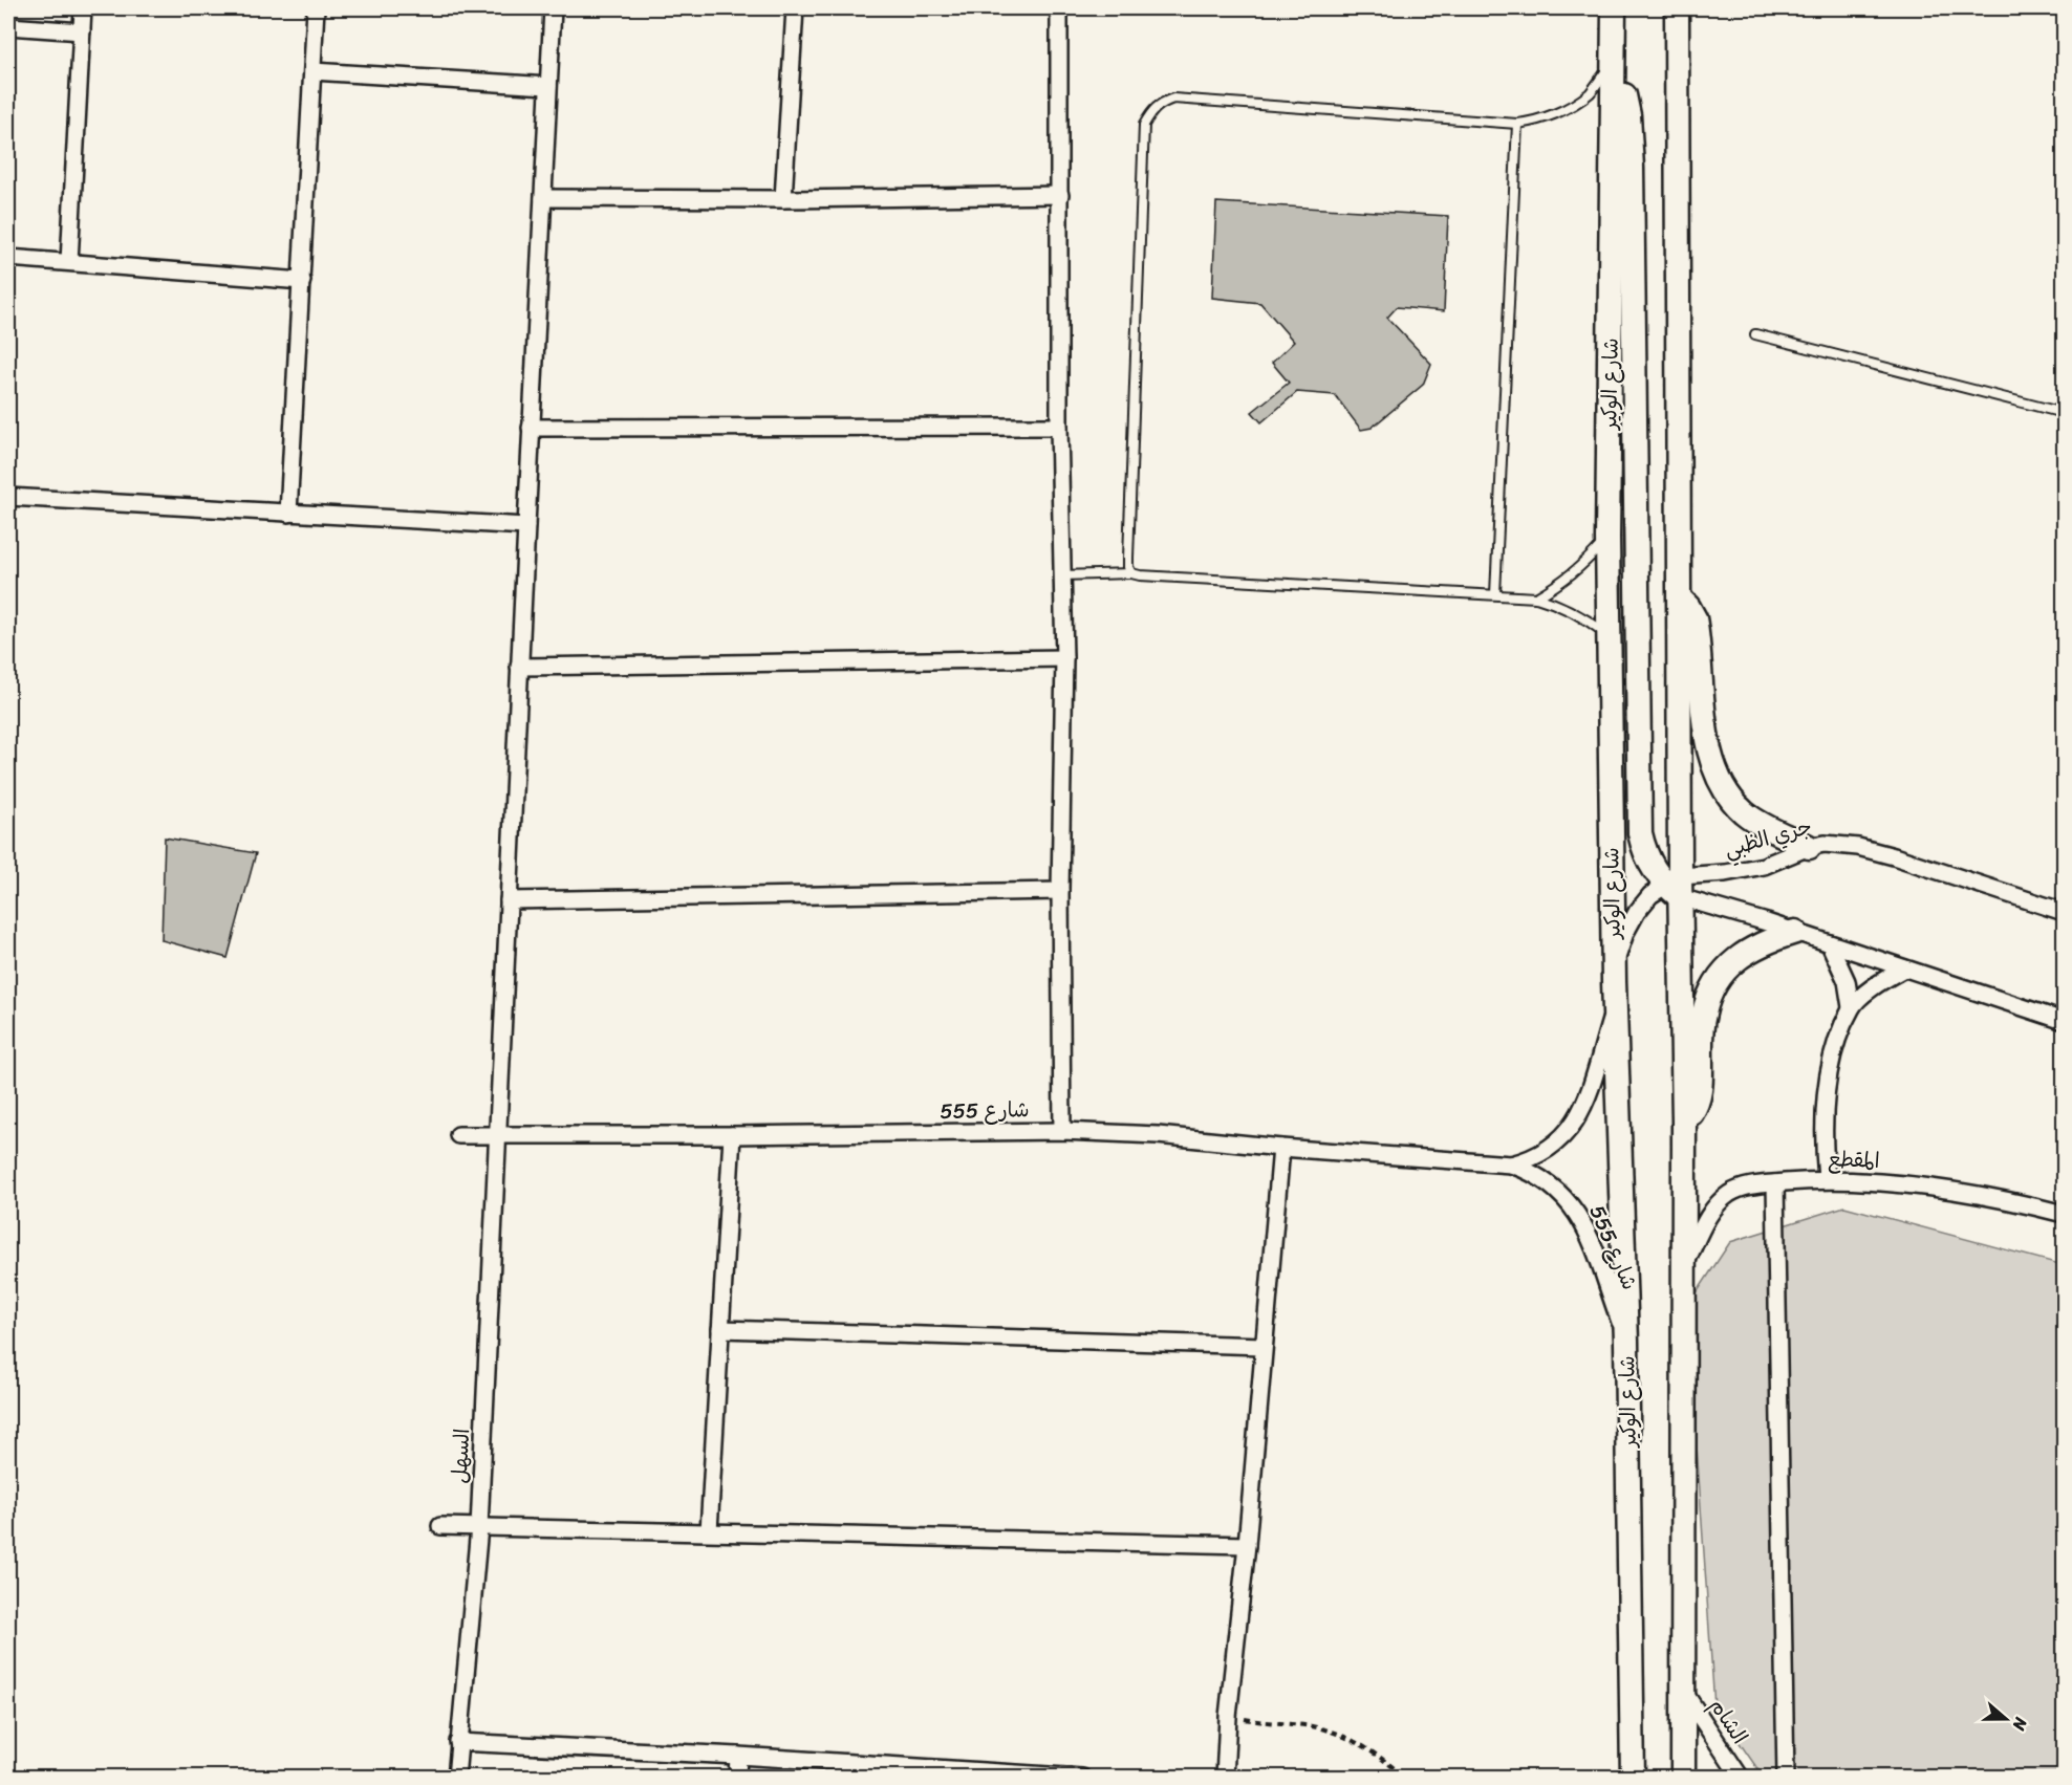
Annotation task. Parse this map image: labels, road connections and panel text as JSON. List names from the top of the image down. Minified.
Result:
{"streets":{"main road":["شارع الوكير"],"street":["جري الظبي","شارع 555","المقطع","السهل","الشام"]},"crossings":[["شارع الوكير","شارع 555"],["شارع 555","السهل"]],"north":"right"}
